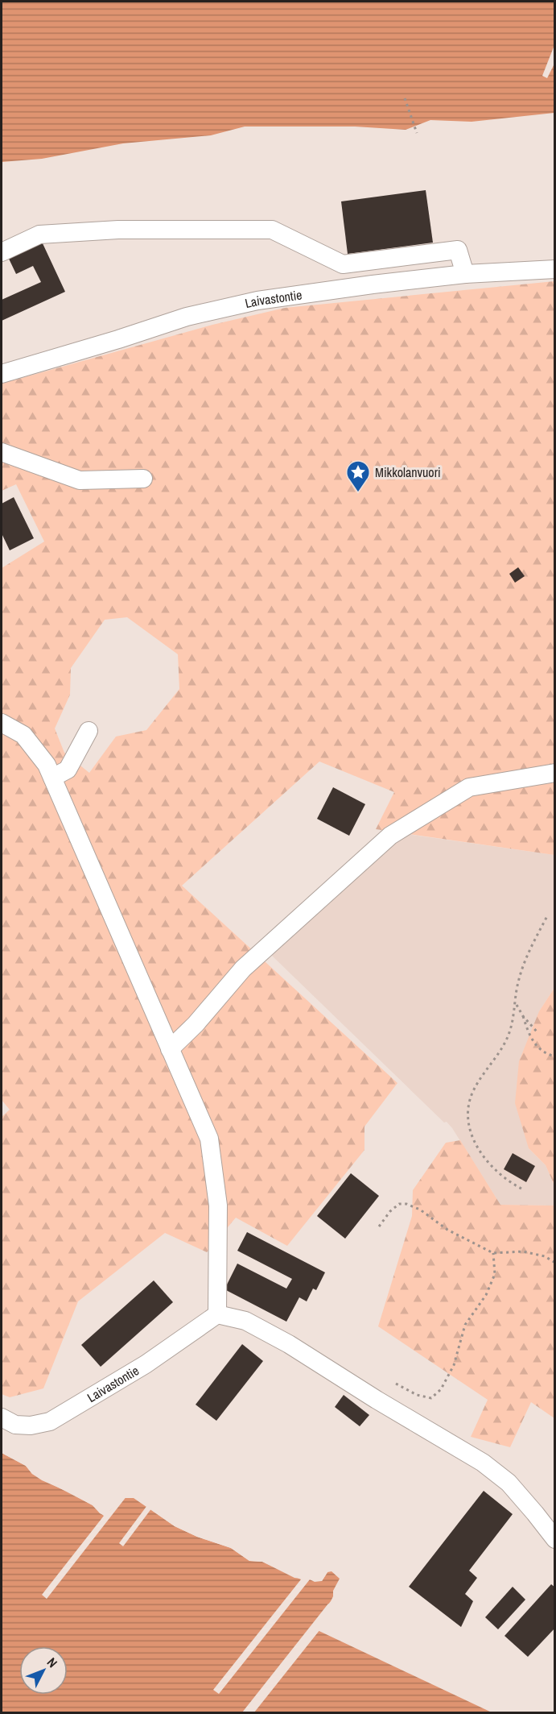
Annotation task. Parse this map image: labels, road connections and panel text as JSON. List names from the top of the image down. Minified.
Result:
{"streets":{"street":["Laivastontie"]},"places":{"place":["Mikkolanvuori"]},"north":"top right"}
